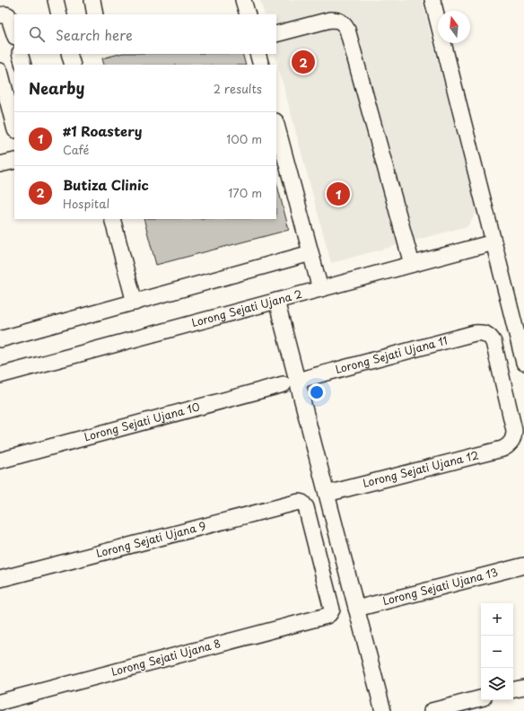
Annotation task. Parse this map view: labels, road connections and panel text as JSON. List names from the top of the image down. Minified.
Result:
{"streets":{"street":["Lorong Sejati Ujana 2","Lorong Sejati Ujana 11","Lorong Sejati Ujana 10","Lorong Sejati Ujana 12","Lorong Sejati Ujana 9","Lorong Sejati Ujana 13","Lorong Sejati Ujana 8"]},"crossings":[["Lorong Sejati Ujana 11","Lorong Sejati Ujana 10"],["Lorong Sejati Ujana 11","Lorong Sejati Ujana 12"],["Lorong Sejati Ujana 9","Lorong Sejati Ujana 8"]],"north":"top","page":{"search":"Search here","pins":["2","1"],"heading":["Nearby","2 results"],"list":[{"mark":"1","name":"#1 Roastery","note":"Café","value":"100 m"},{"mark":"2","name":"Butiza Clinic","note":"Hospital","value":"170 m"}],"map_buttons":["+","−"]}}
